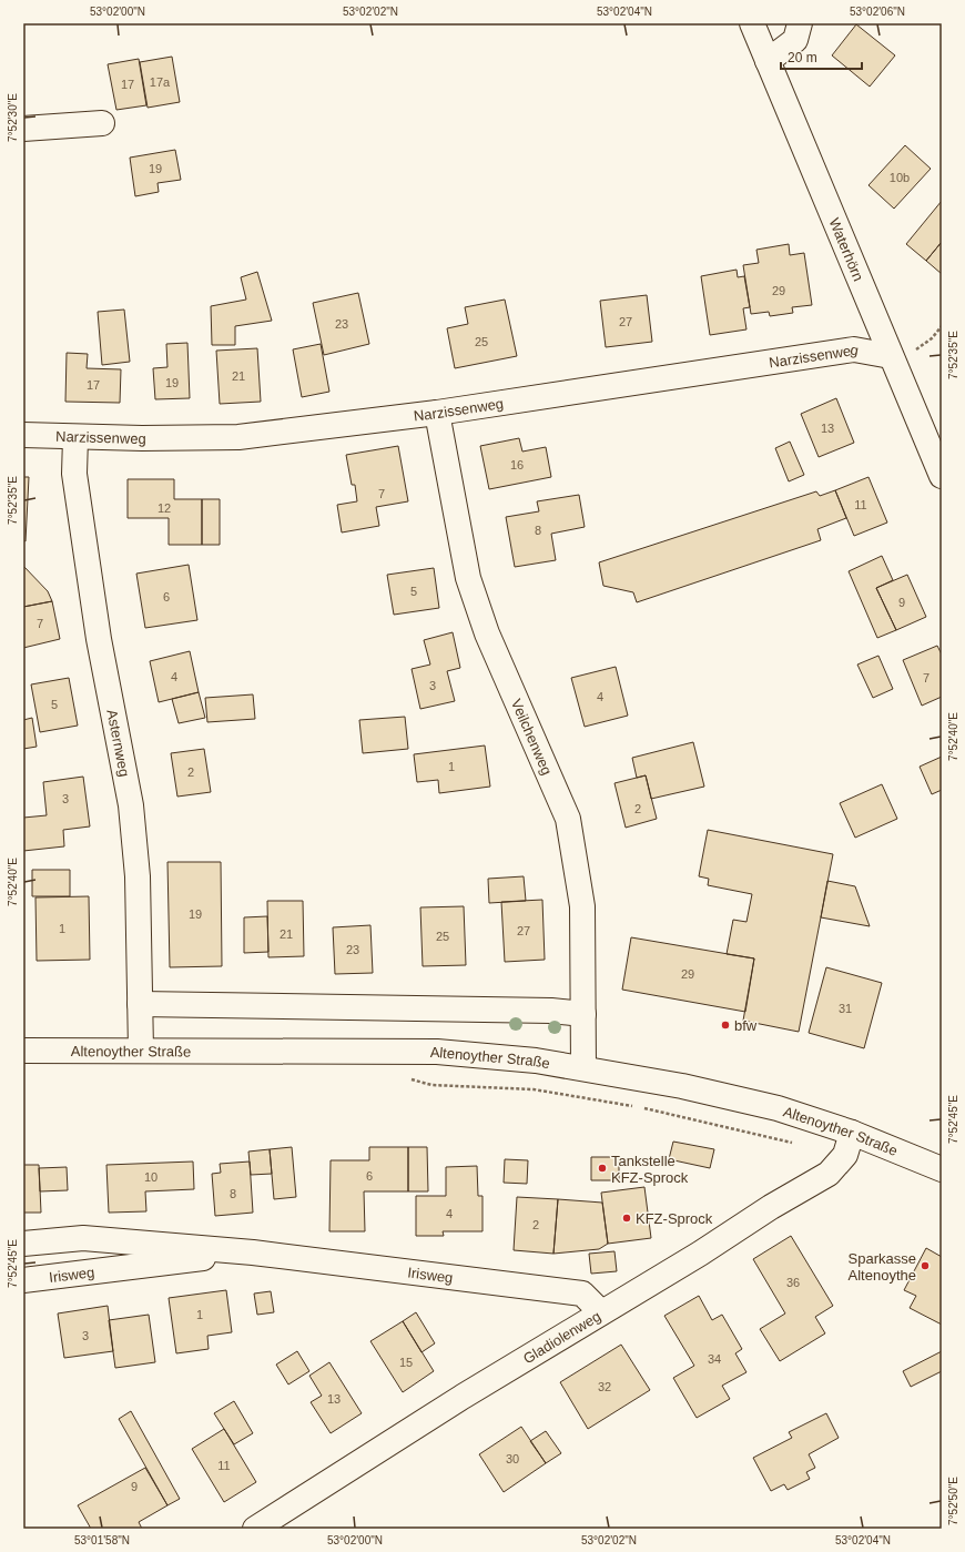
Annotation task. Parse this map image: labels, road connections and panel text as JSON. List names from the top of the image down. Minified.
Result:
{"streets":{"street":["Waterhörn","Narzissenweg","Veilchenweg","Asternweg","Altenoyther Straße","Irisweg","Gladiolenweg"]},"crossings":[["Waterhörn","Narzissenweg"],["Narzissenweg","Veilchenweg"],["Narzissenweg","Asternweg"],["Veilchenweg","Altenoyther Straße"],["Asternweg","Altenoyther Straße"],["Altenoyther Straße","Gladiolenweg"],["Irisweg","Gladiolenweg"]],"places":["bfw","Tankstelle KFZ-Sprock","KFZ-Sprock","Sparkasse Altenoythe"],"house_numbers":["17a","17","19","10b","29","27","23","25","21","19","17","13","16","7","11","12","8","5","6","9","7","4","7","3","4","5","1","2","3","2","19","1","27","21","25","23","29","31","6","10","8","4","2","36","1","3","34","15","32","13","30","11","9"],"scale_bar":"20 m","coordinates":["53°02'00\"N","53°02'02\"N","53°02'04\"N","53°02'06\"N","7°52'30\"E","7°52'35\"E","7°52'40\"E","7°52'45\"E","7°52'50\"E","53°01'58\"N"]}
